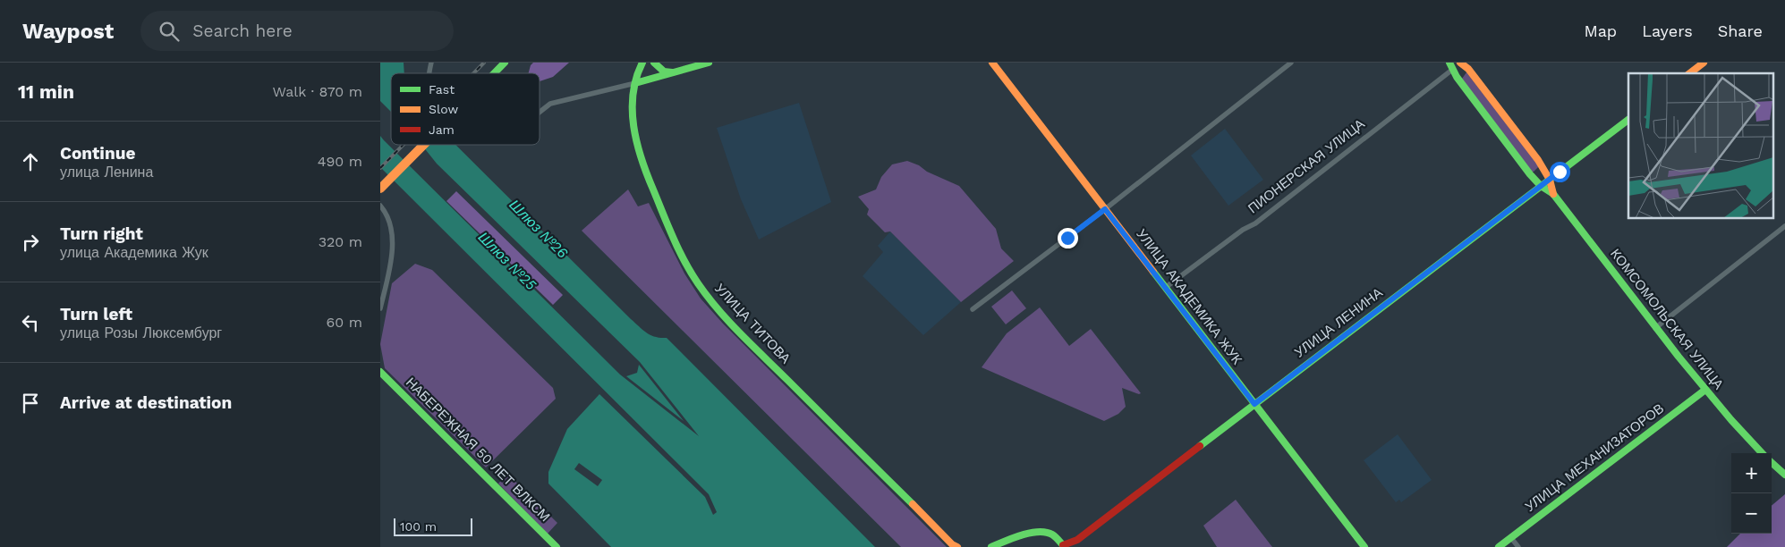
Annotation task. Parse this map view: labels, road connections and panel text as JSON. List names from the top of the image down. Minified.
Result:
{"streets":{"main road":["ПИОНЕРСКАЯ УЛИЦА","УЛИЦА АКАДЕМИКА ЖУК","КОМСОМОЛЬСКАЯ УЛИЦА","УЛИЦА ЛЕНИНА","УЛИЦА ТИТОВА","НАБЕРЕЖНАЯ 50 ЛЕТ ВЛКСМ","УЛИЦА МЕХАНИЗАТОРОВ"]},"crossings":[["ПИОНЕРСКАЯ УЛИЦА","УЛИЦА АКАДЕМИКА ЖУК"],["ПИОНЕРСКАЯ УЛИЦА","КОМСОМОЛЬСКАЯ УЛИЦА"],["УЛИЦА АКАДЕМИКА ЖУК","УЛИЦА ЛЕНИНА"],["КОМСОМОЛЬСКАЯ УЛИЦА","УЛИЦА ЛЕНИНА"],["КОМСОМОЛЬСКАЯ УЛИЦА","УЛИЦА МЕХАНИЗАТОРОВ"]],"water":["Шлюз №26","Шлюз №25"],"legend":["Fast","Slow","Jam"],"scale_bar":"100 m","page":{"header":"Waypost","search":"Search here","nav":["Map","Layers","Share"],"heading":["11 min","Walk · 870 m"],"list":[["Continue","улица Ленина","490 m"],["Turn right","улица Академика Жук","320 m"],["Turn left","улица Розы Люксембург","60 m"],"Arrive at destination"],"map_buttons":["+","−"],"scale":"100 m"}}
